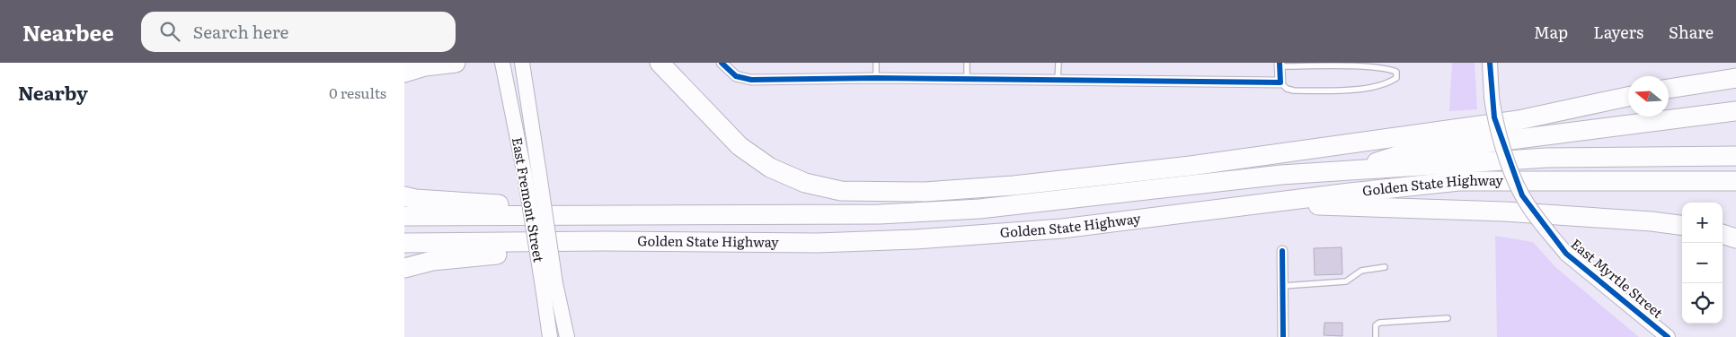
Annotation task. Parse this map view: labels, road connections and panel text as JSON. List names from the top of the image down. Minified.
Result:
{"streets":{"highway":["Golden State Highway"],"main road":["East Fremont Street","East Myrtle Street"]},"north":"left","page":{"header":"Nearbee","search":"Search here","nav":["Map","Layers","Share"],"heading":["Nearby","0 results"],"map_buttons":["+","−"]}}
